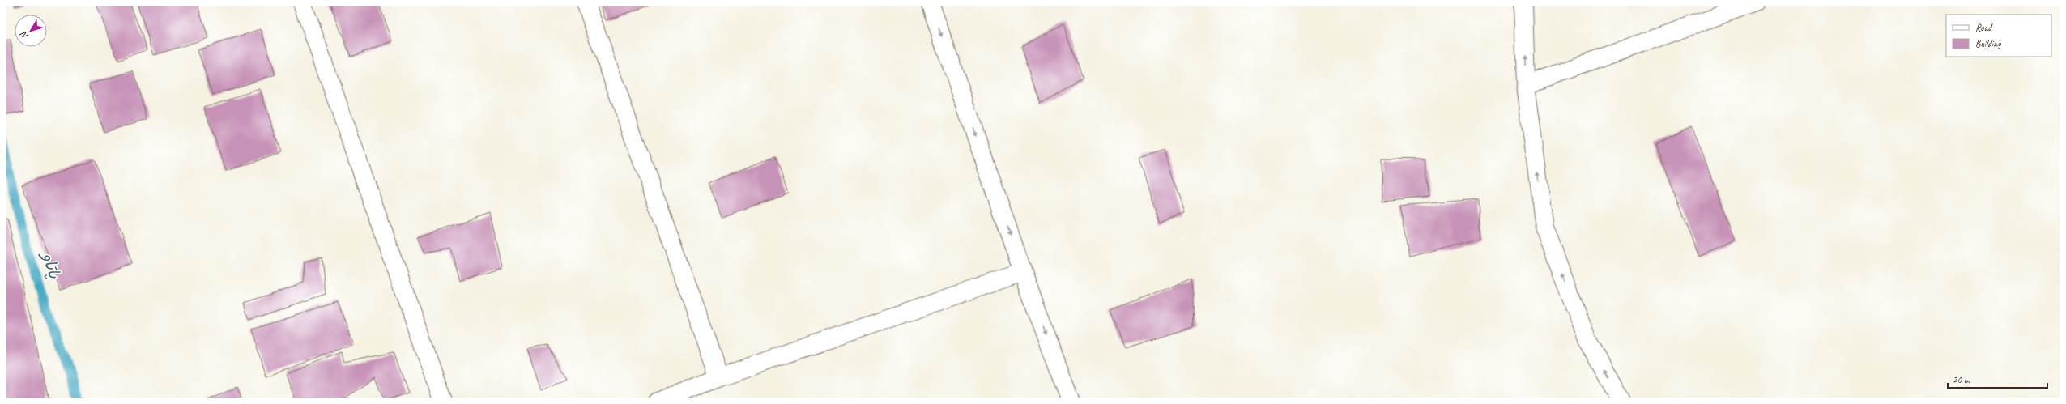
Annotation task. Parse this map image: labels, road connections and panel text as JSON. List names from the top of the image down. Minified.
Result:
{"water":["پاتاو"],"legend":["Road","Building"],"scale_bar":"20 m","north":"bottom left"}
